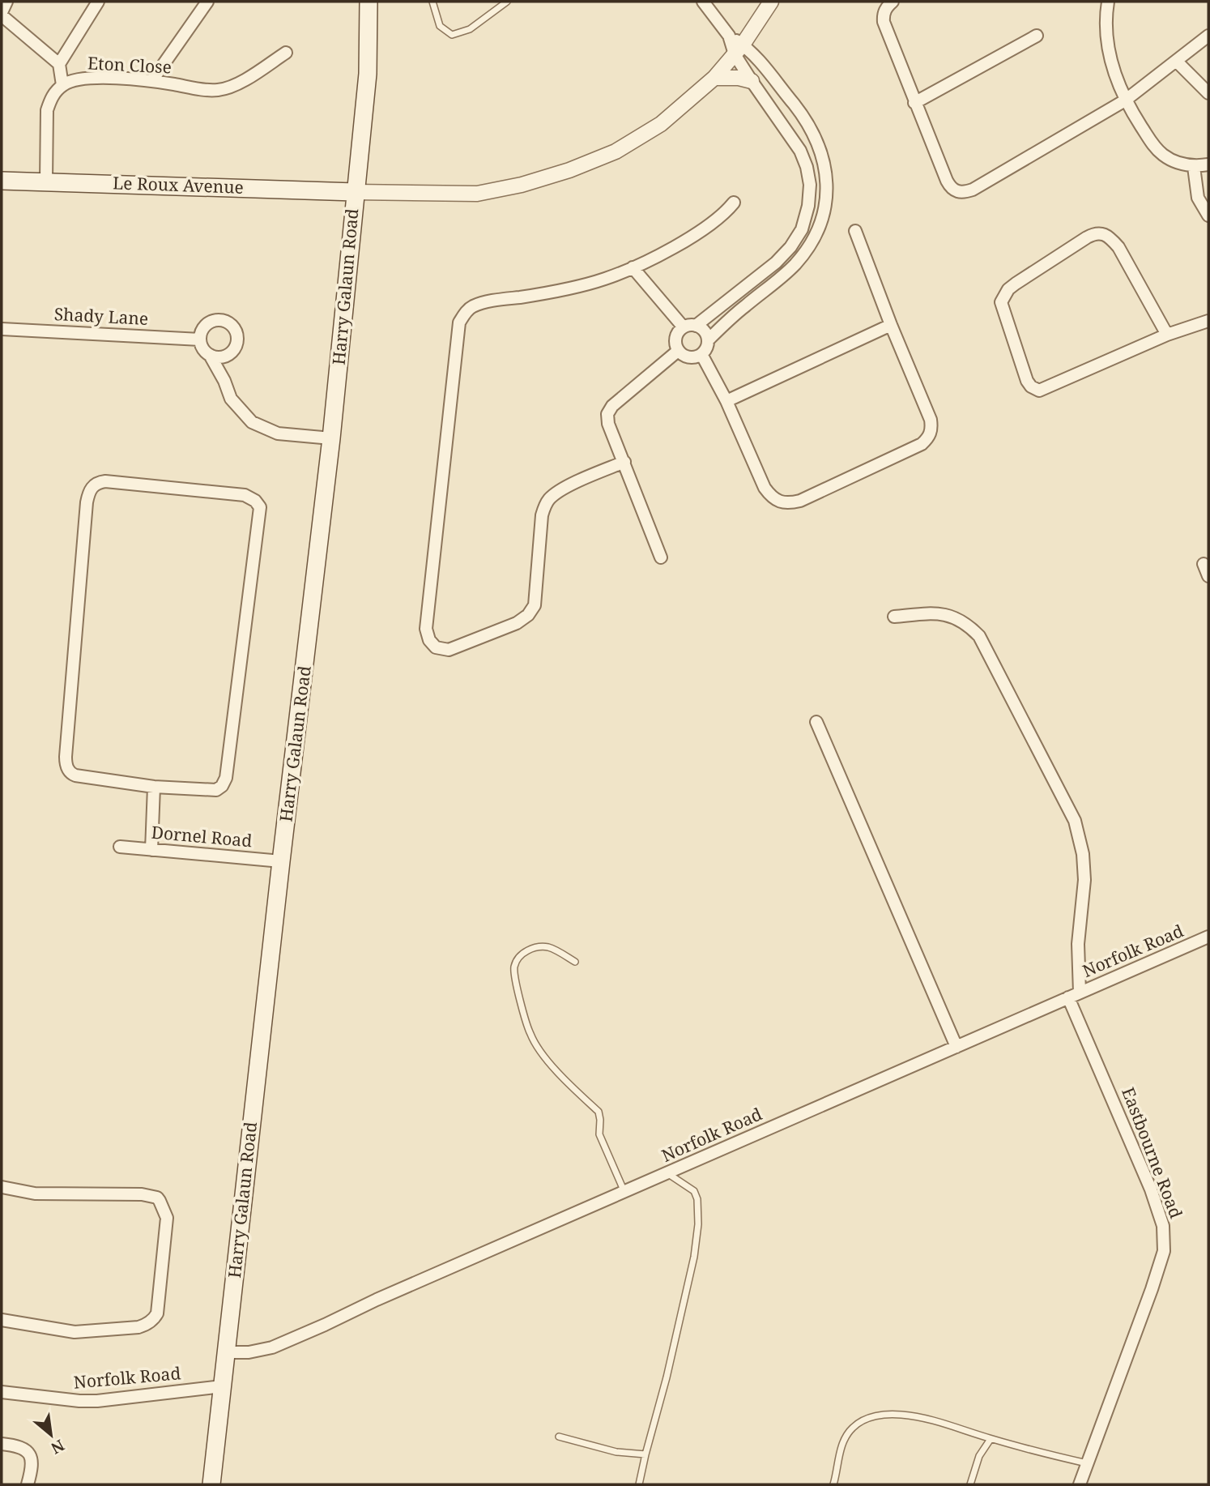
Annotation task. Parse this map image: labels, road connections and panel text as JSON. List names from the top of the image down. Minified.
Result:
{"streets":{"main road":["Le Roux Avenue","Harry Galaun Road"],"street":["Eton Close","Shady Lane","Dornel Road","Norfolk Road","Eastbourne Road"]},"crossings":[["Le Roux Avenue","Harry Galaun Road"],["Harry Galaun Road","Dornel Road"],["Harry Galaun Road","Norfolk Road"],["Norfolk Road","Eastbourne Road"]],"north":"bottom right"}
